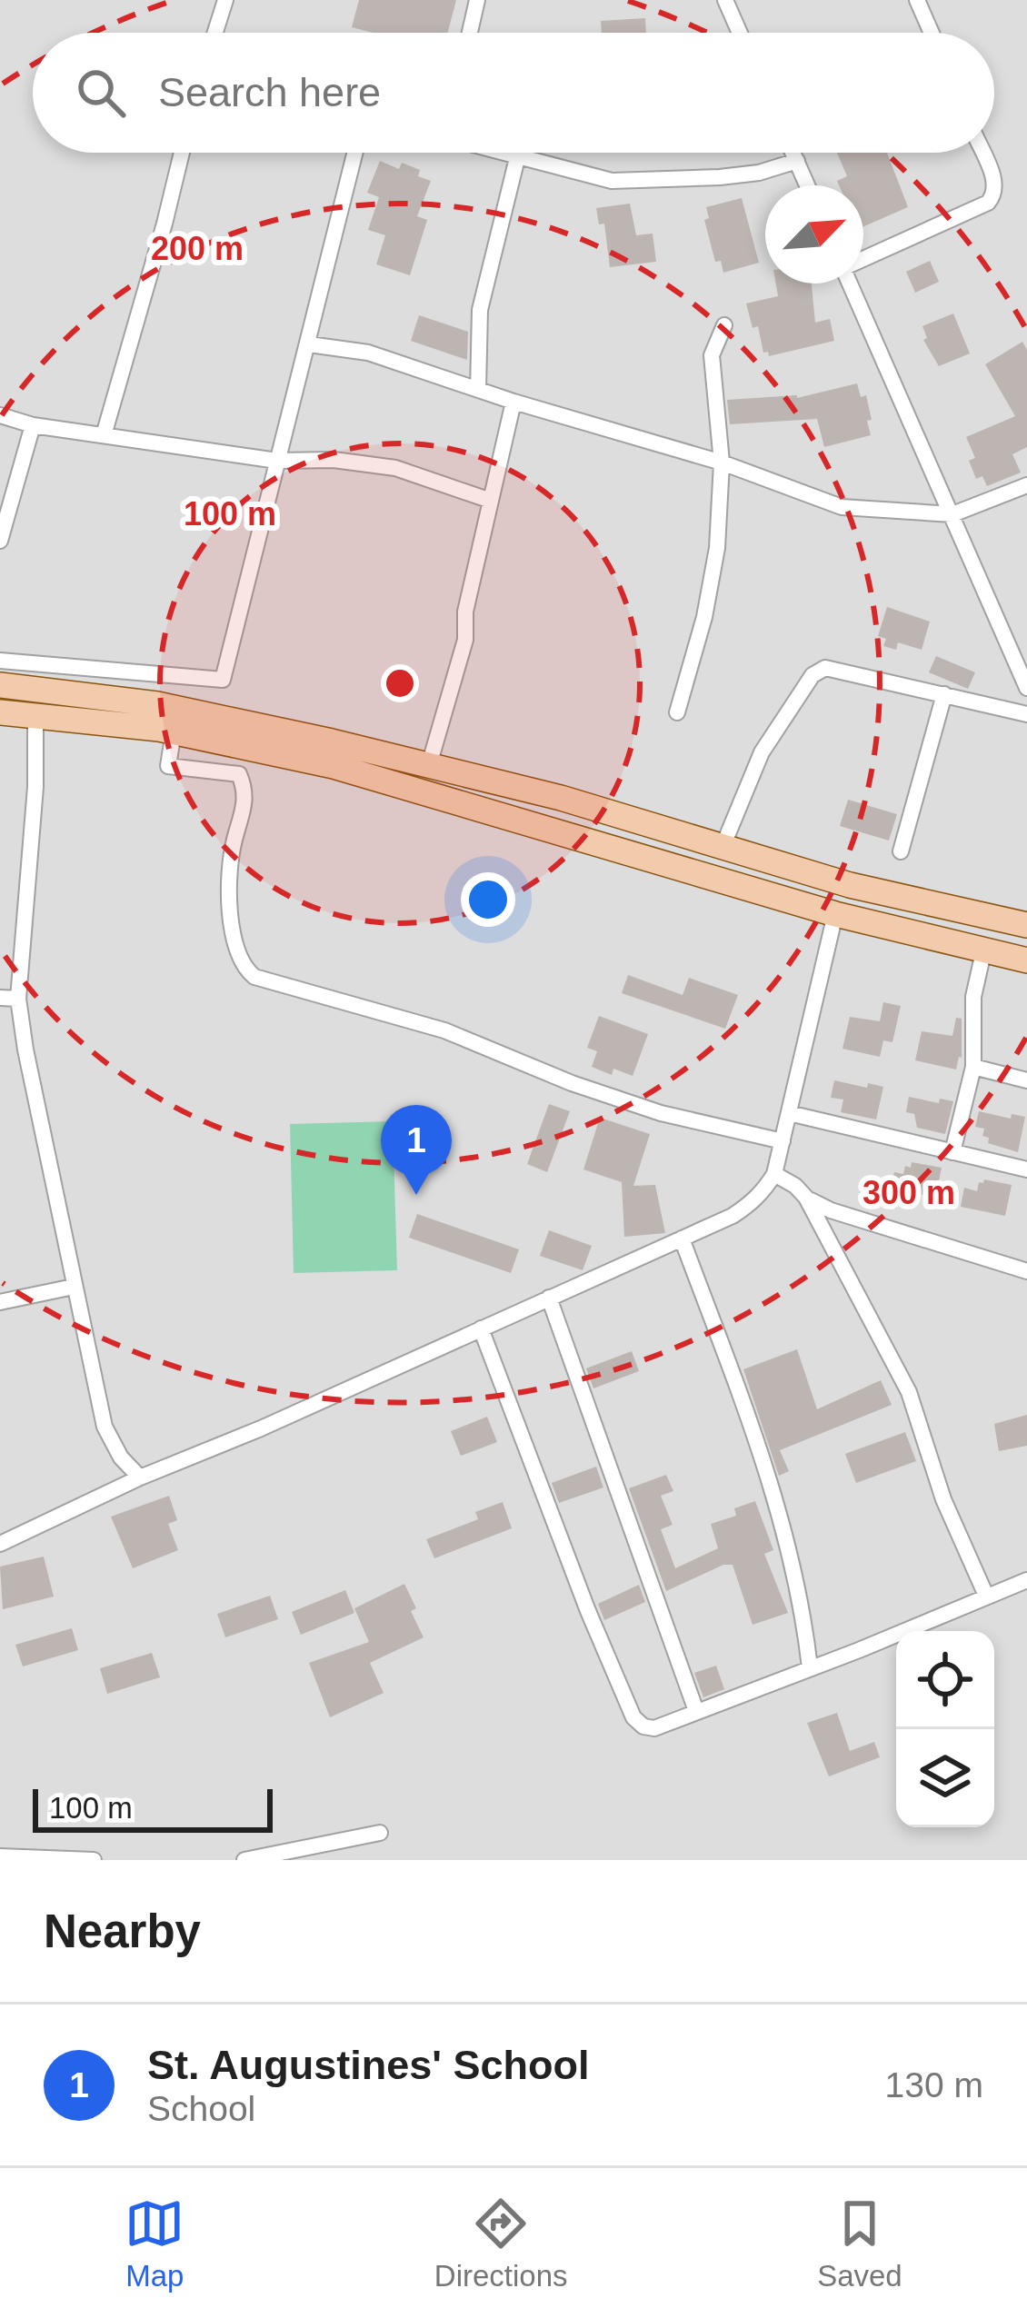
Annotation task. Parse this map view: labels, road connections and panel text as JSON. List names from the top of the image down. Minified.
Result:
{"scale_bar":"100 m","north":"top right","page":{"search":"Search here","pins":"1","scale":"100 m","heading":"Nearby","list":[{"mark":"1","name":"St. Augustines' School","note":"School","value":"130 m"}],"nav":["Map","Directions","Saved"]},"rings":["200 m","100 m","300 m"]}
